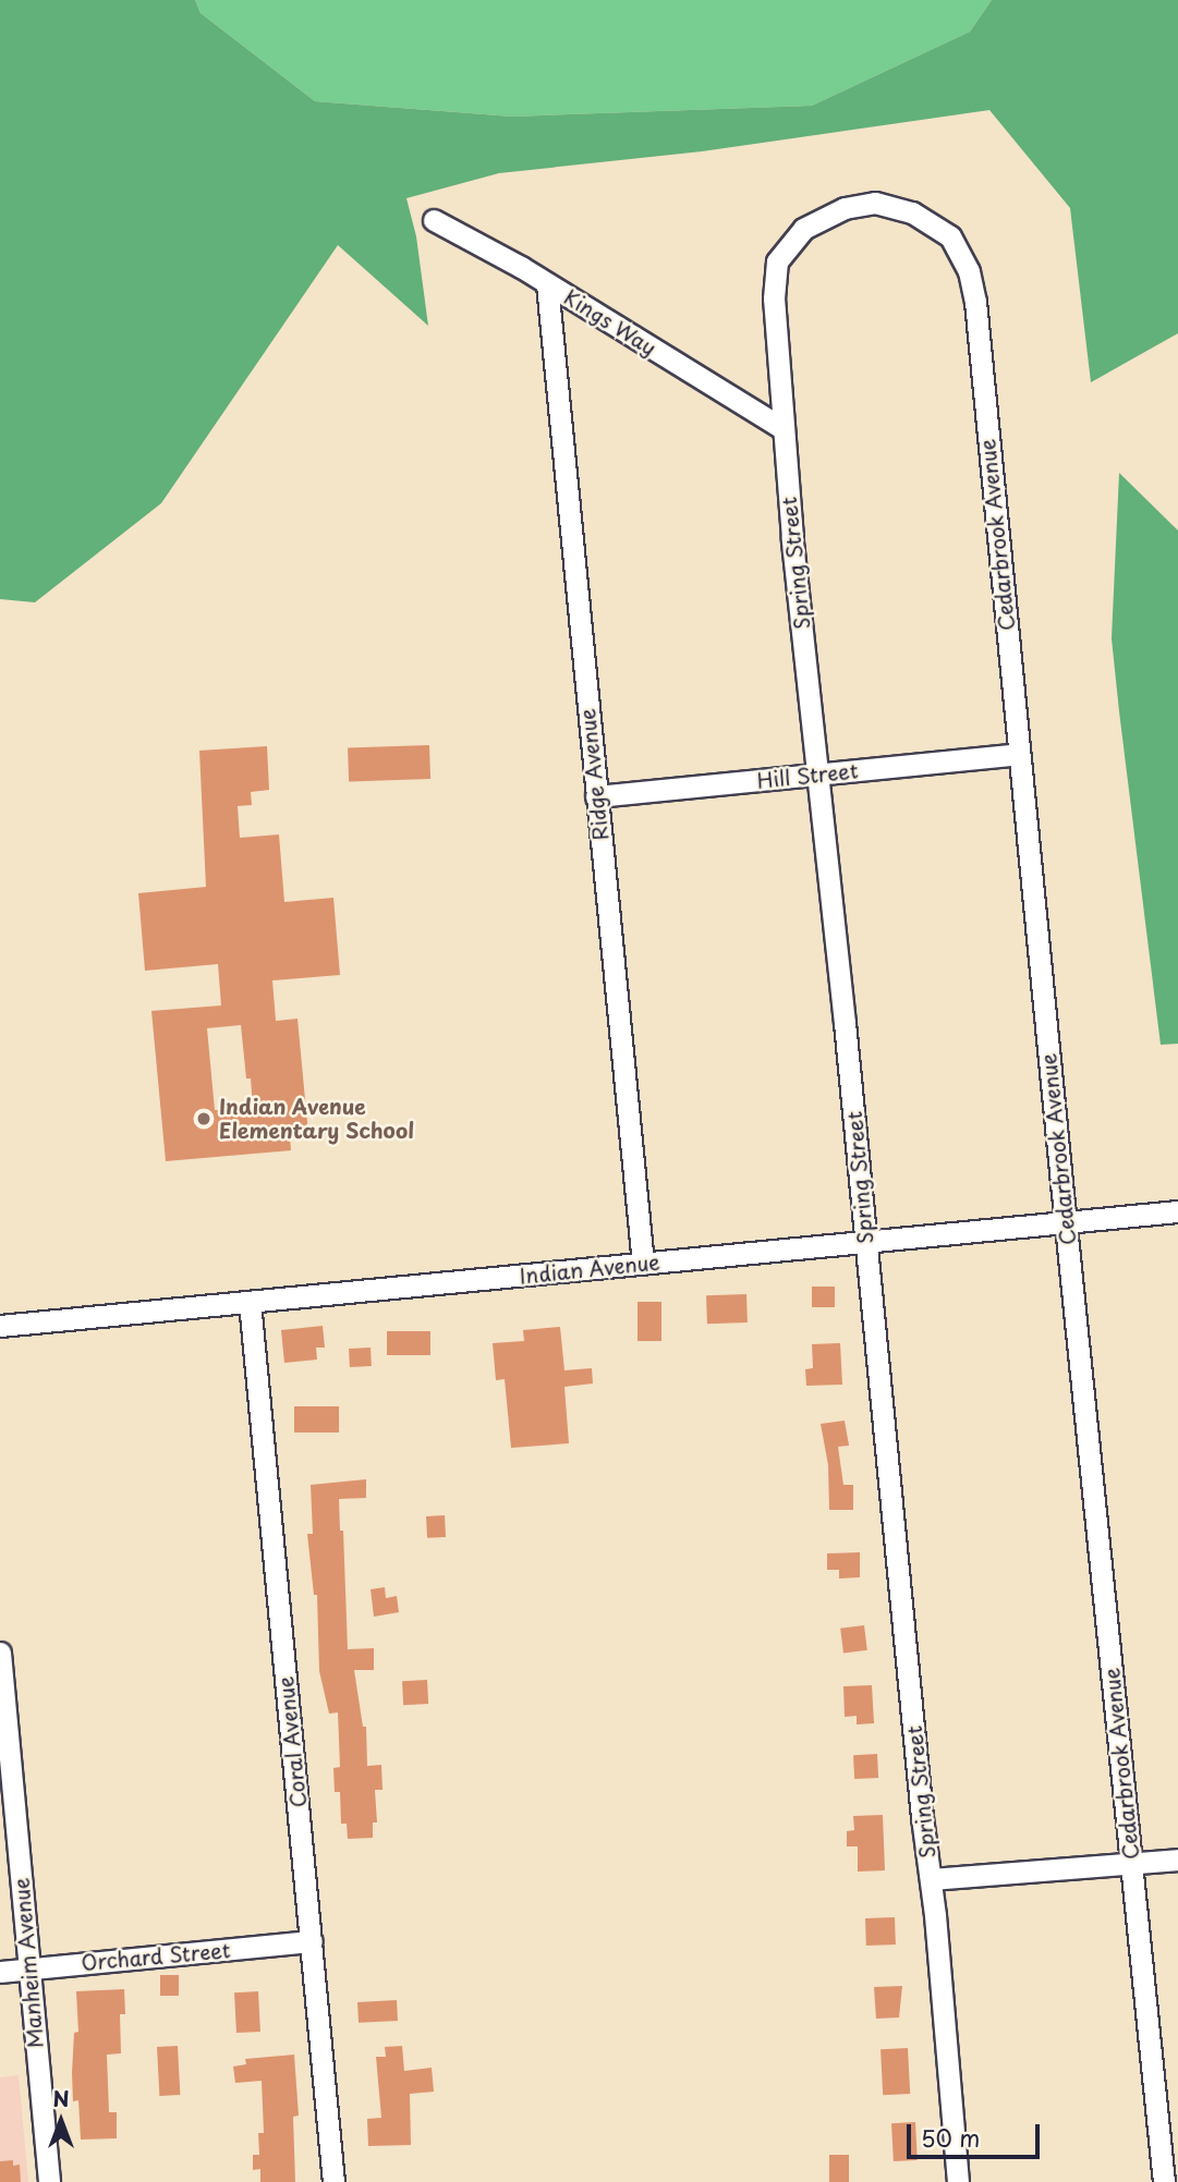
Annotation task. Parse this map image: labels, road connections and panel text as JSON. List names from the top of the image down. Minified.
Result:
{"streets":{"street":["Kings Way","Cedarbrook Avenue","Spring Street","Ridge Avenue","Hill Street","Indian Avenue","Coral Avenue","Orchard Street","Manheim Avenue"]},"crossings":[["Kings Way","Spring Street"],["Kings Way","Ridge Avenue"],["Cedarbrook Avenue","Spring Street"],["Cedarbrook Avenue","Hill Street"],["Cedarbrook Avenue","Indian Avenue"],["Spring Street","Hill Street"],["Spring Street","Indian Avenue"],["Ridge Avenue","Hill Street"],["Ridge Avenue","Indian Avenue"],["Indian Avenue","Coral Avenue"],["Coral Avenue","Orchard Street"],["Orchard Street","Manheim Avenue"]],"places":["Indian Avenue Elementary School"],"scale_bar":"50 m","north":"top"}
